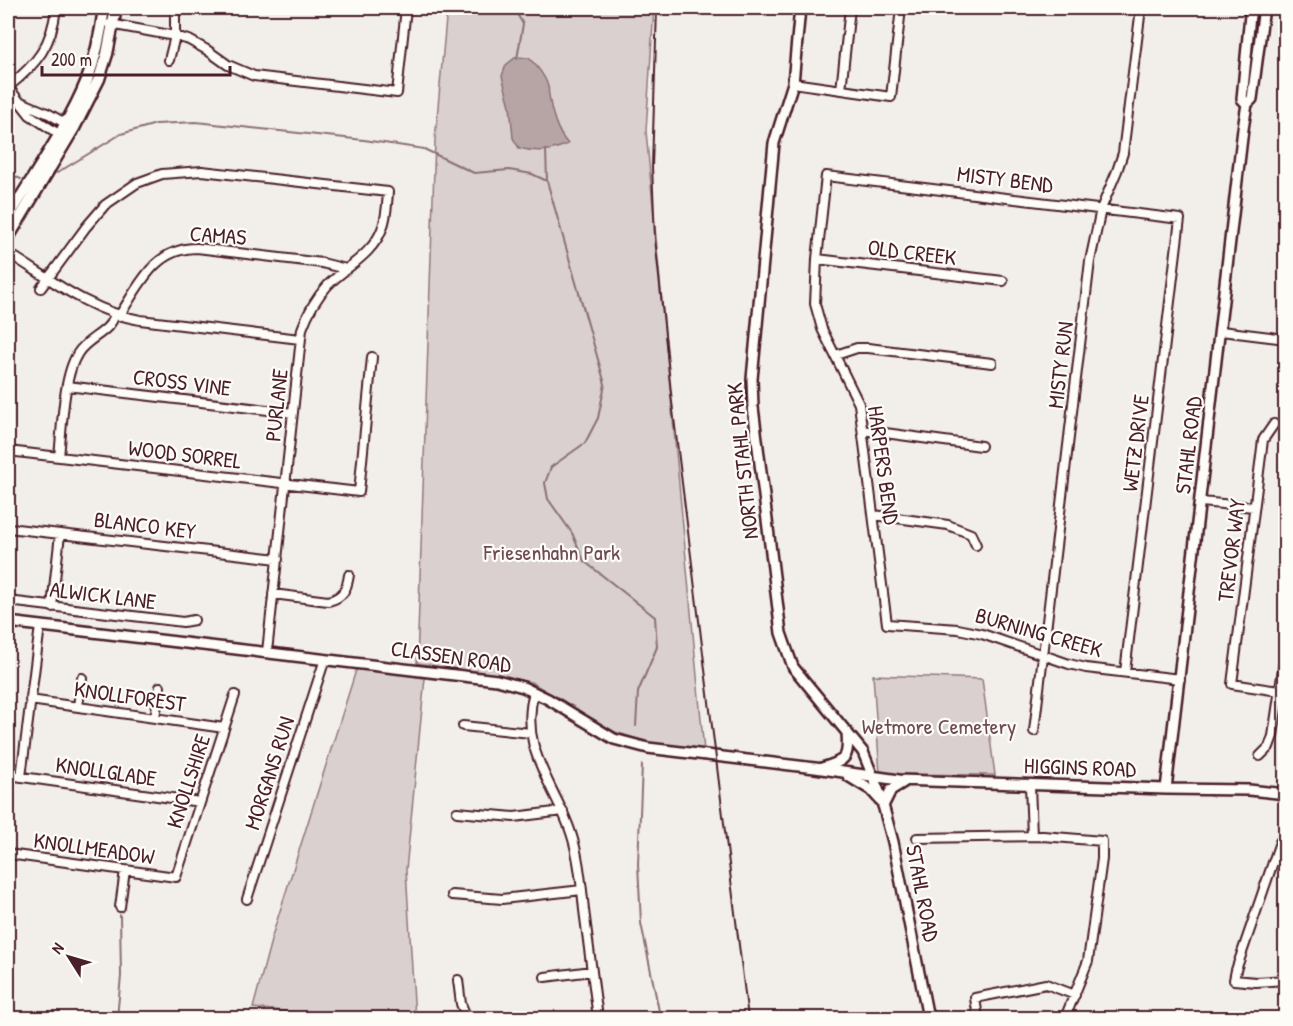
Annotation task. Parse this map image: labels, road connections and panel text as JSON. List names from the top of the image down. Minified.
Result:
{"streets":{"street":["MISTY BEND","CAMAS","OLD CREEK","MISTY RUN","CROSS VINE","PURLANE","WETZ DRIVE","STAHL ROAD","WOOD SORREL","NORTH STAHL PARK","HARPERS BEND","BLANCO KEY","TREVOR WAY","ALWICK LANE","BURNING CREEK","CLASSEN ROAD","KNOLLFOREST","HIGGINS ROAD","KNOLLGLADE","MORGANS RUN","KNOLLSHIRE","KNOLLMEADOW"]},"crossings":[["MISTY BEND","MISTY RUN"],["MISTY BEND","WETZ DRIVE"],["MISTY BEND","HARPERS BEND"],["CAMAS","CROSS VINE"],["CAMAS","PURLANE"],["CAMAS","WOOD SORREL"],["OLD CREEK","HARPERS BEND"],["MISTY RUN","BURNING CREEK"],["CROSS VINE","PURLANE"],["PURLANE","WOOD SORREL"],["PURLANE","BLANCO KEY"],["PURLANE","CLASSEN ROAD"],["WETZ DRIVE","BURNING CREEK"],["STAHL ROAD","NORTH STAHL PARK"],["STAHL ROAD","BURNING CREEK"],["STAHL ROAD","CLASSEN ROAD"],["STAHL ROAD","HIGGINS ROAD"],["NORTH STAHL PARK","CLASSEN ROAD"],["NORTH STAHL PARK","HIGGINS ROAD"],["HARPERS BEND","BURNING CREEK"],["CLASSEN ROAD","HIGGINS ROAD"],["CLASSEN ROAD","MORGANS RUN"],["KNOLLFOREST","KNOLLSHIRE"],["KNOLLGLADE","KNOLLSHIRE"],["KNOLLSHIRE","KNOLLMEADOW"]],"parks":["Friesenhahn Park","Wetmore Cemetery"],"scale_bar":"200 m","north":"top left"}
